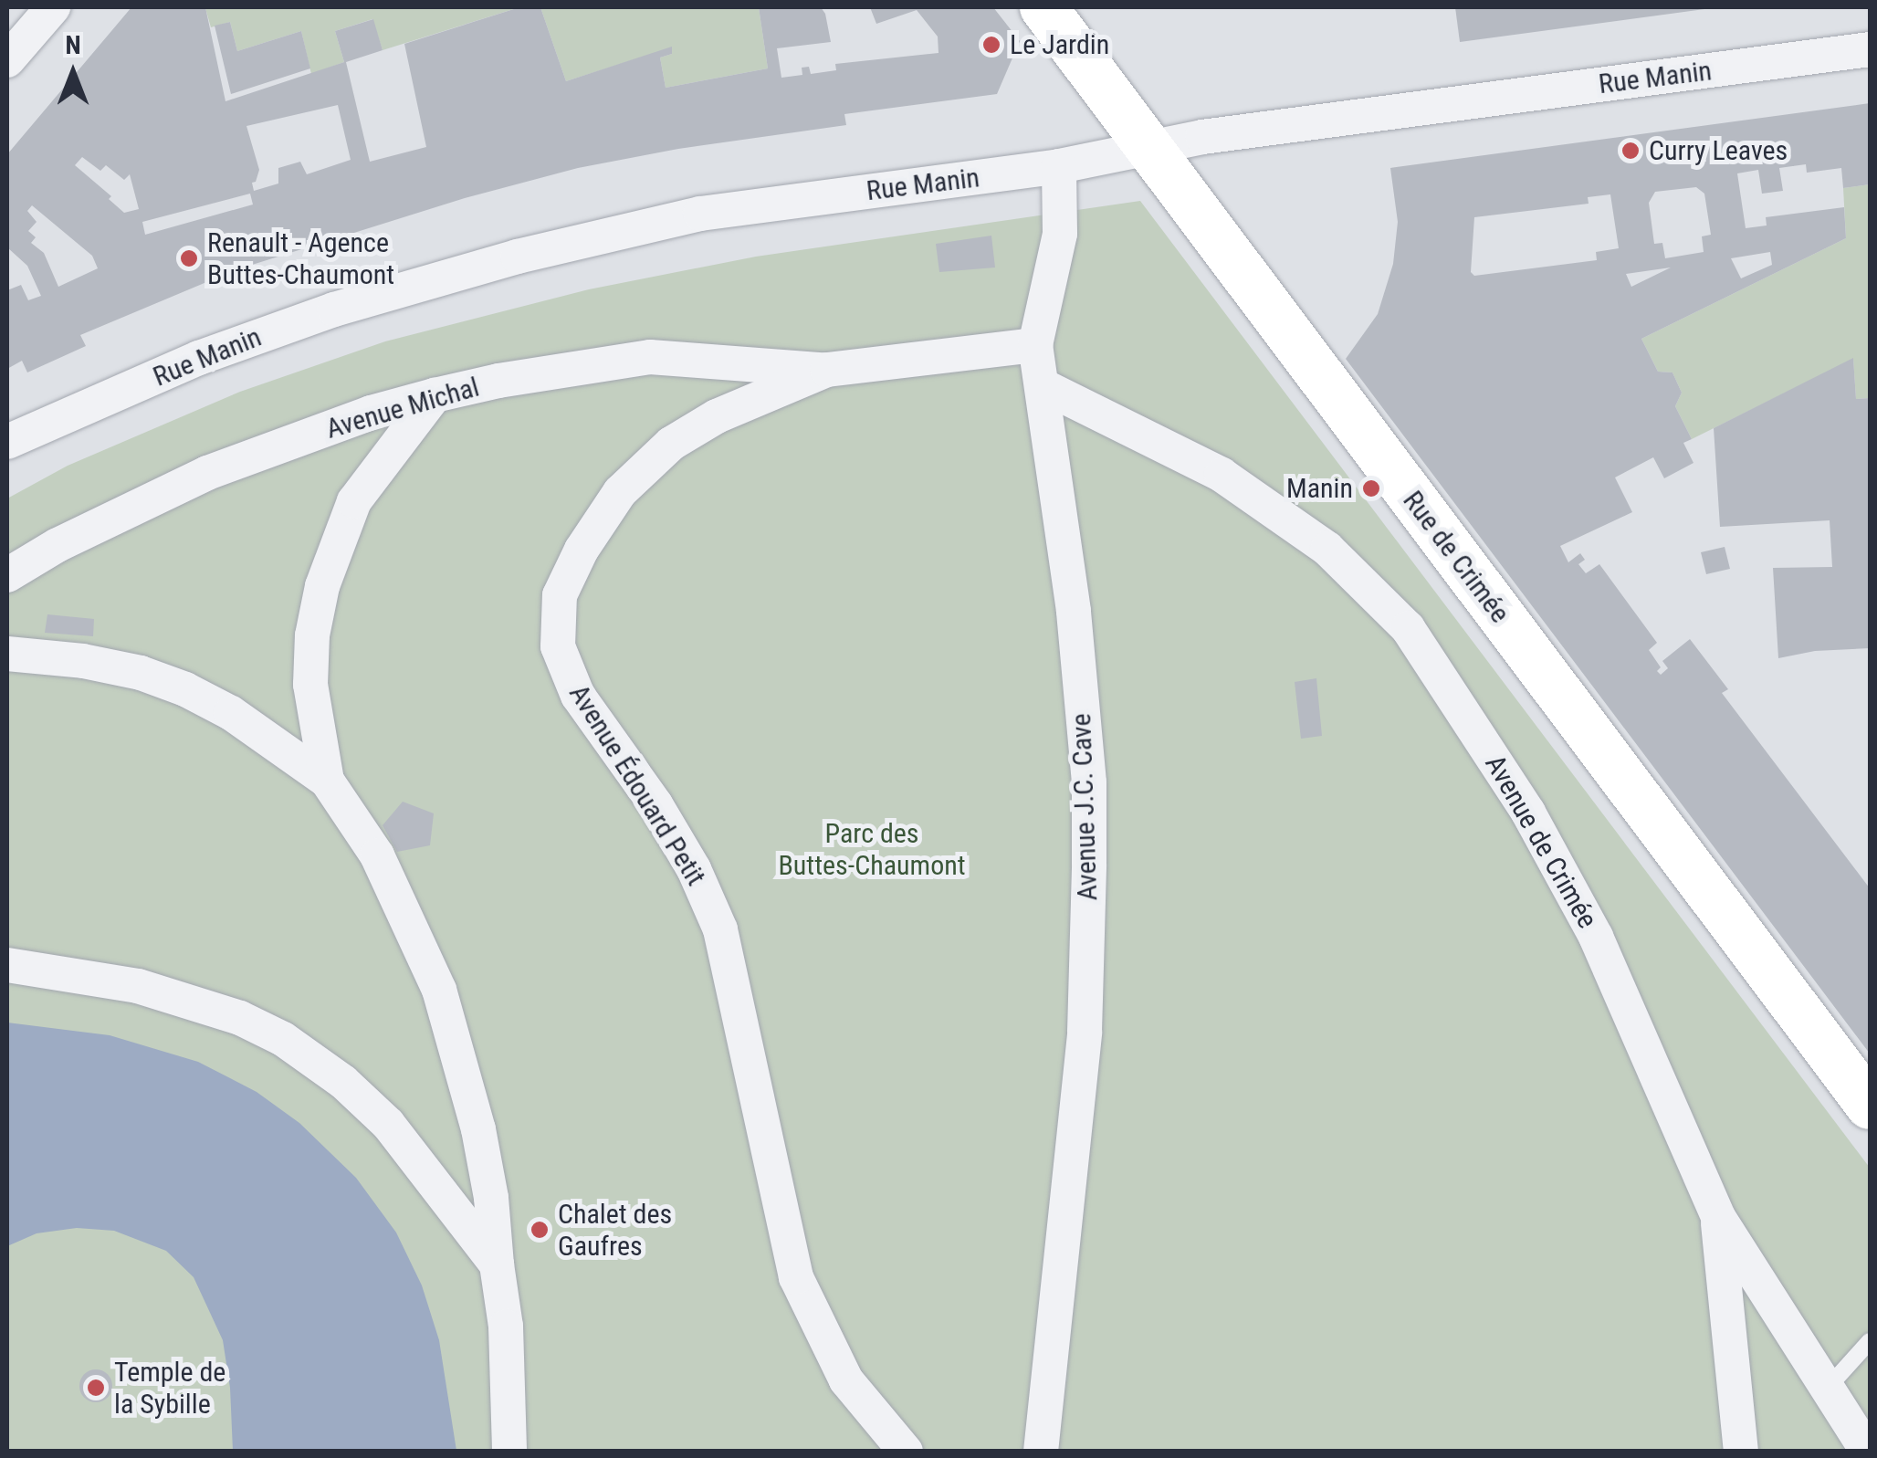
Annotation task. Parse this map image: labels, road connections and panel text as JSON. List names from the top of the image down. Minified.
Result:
{"streets":{"street":["Rue Manin","Avenue Michal","Rue de Crimée","Avenue Édouard Petit","Avenue J.C. Cave","Avenue de Crimée"]},"crossings":[["Rue Manin","Rue de Crimée"],["Rue Manin","Avenue J.C. Cave"],["Avenue Michal","Avenue Édouard Petit"],["Avenue Édouard Petit","Avenue J.C. Cave"],["Avenue J.C. Cave","Avenue de Crimée"]],"parks":["Parc des Buttes-Chaumont"],"places":["Le Jardin","Curry Leaves","Renault - Agence Buttes-Chaumont","Manin","Chalet des Gaufres","Temple de la Sybille"],"north":"top"}
